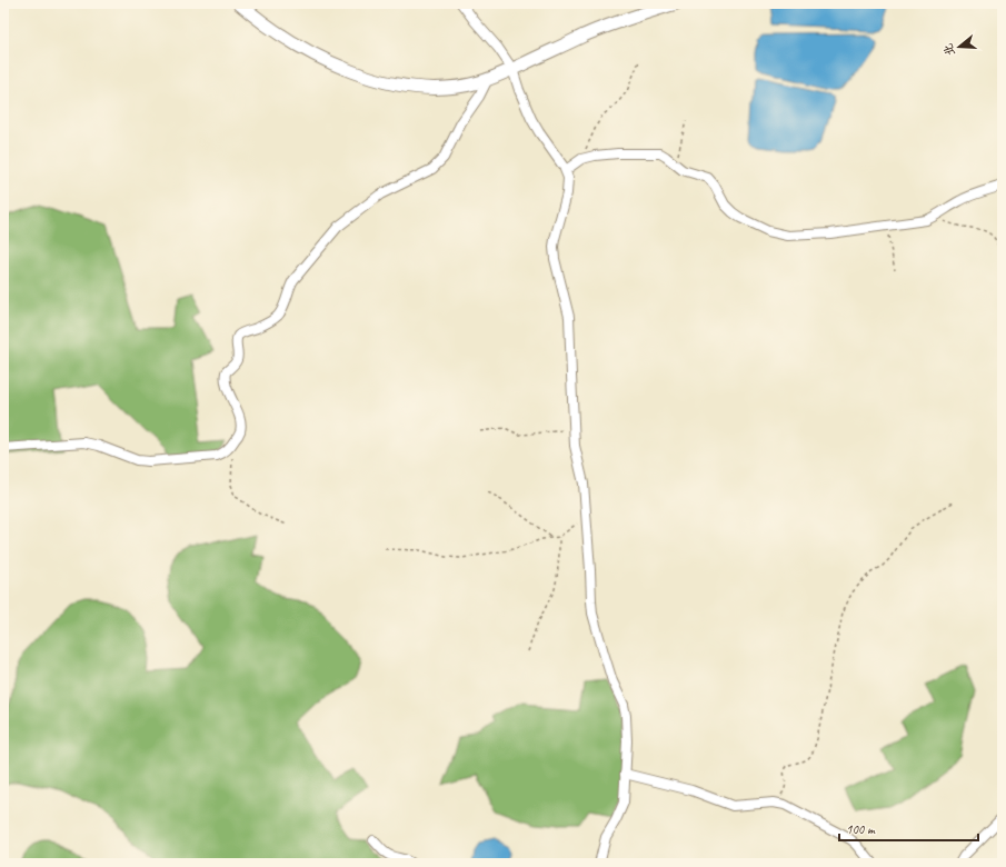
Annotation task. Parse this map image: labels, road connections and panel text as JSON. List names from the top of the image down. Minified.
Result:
{"scale_bar":"100 m","north":"left"}
